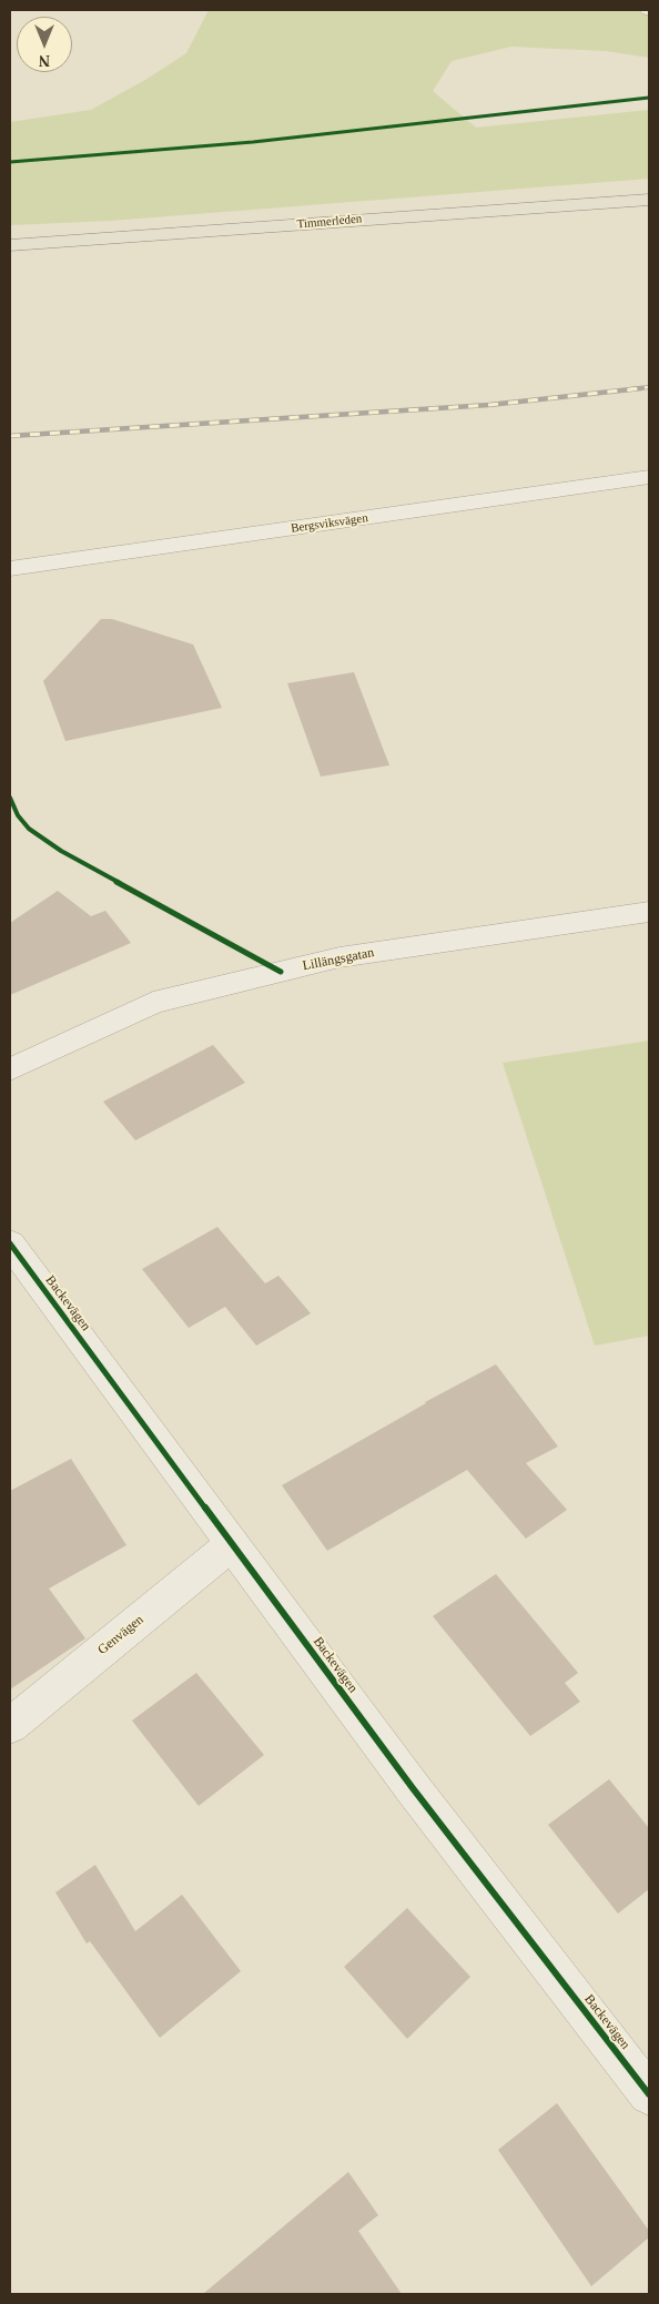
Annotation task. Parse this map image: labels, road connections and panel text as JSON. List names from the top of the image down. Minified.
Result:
{"streets":{"main road":["Timmerleden"],"street":["Bergsviksvägen","Lillängsgatan","Backevägen","Genvägen"]},"crossings":[["Backevägen","Genvägen"]],"north":"bottom"}
